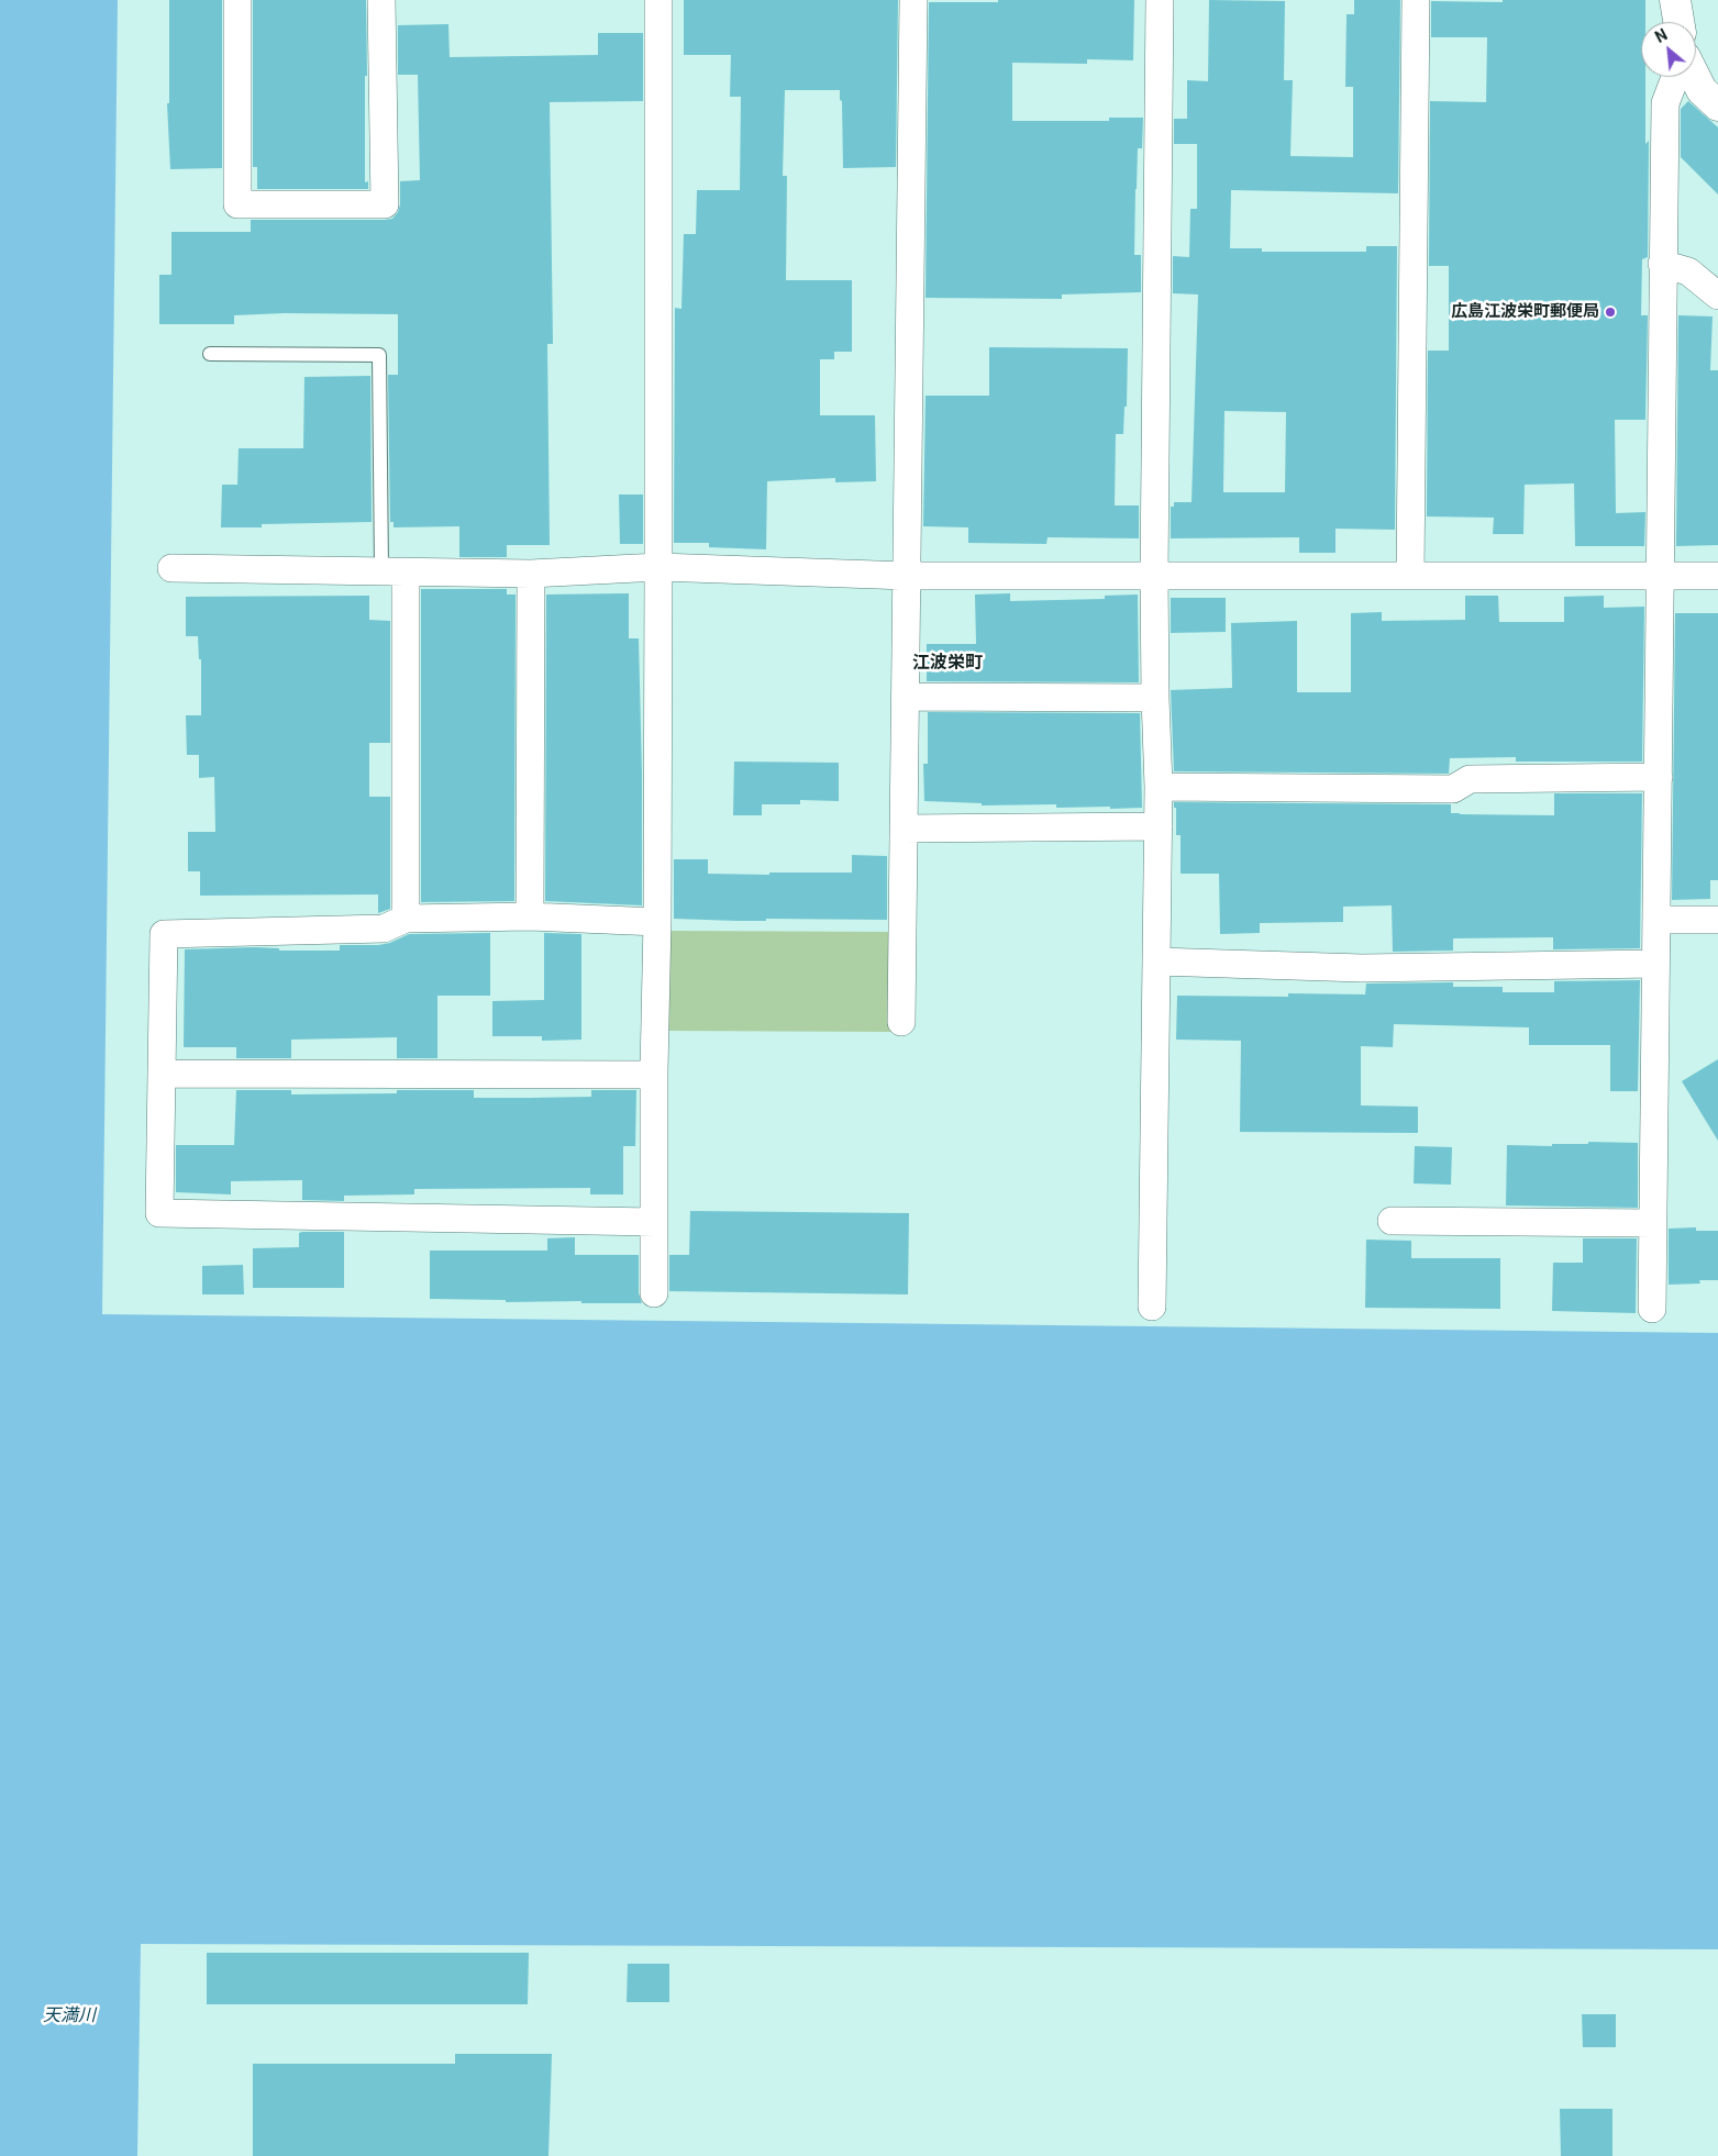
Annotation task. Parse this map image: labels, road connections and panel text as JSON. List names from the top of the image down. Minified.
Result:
{"districts":["江波栄町"],"water":["天満川"],"places":["広島江波栄町郵便局"],"north":"top left"}
